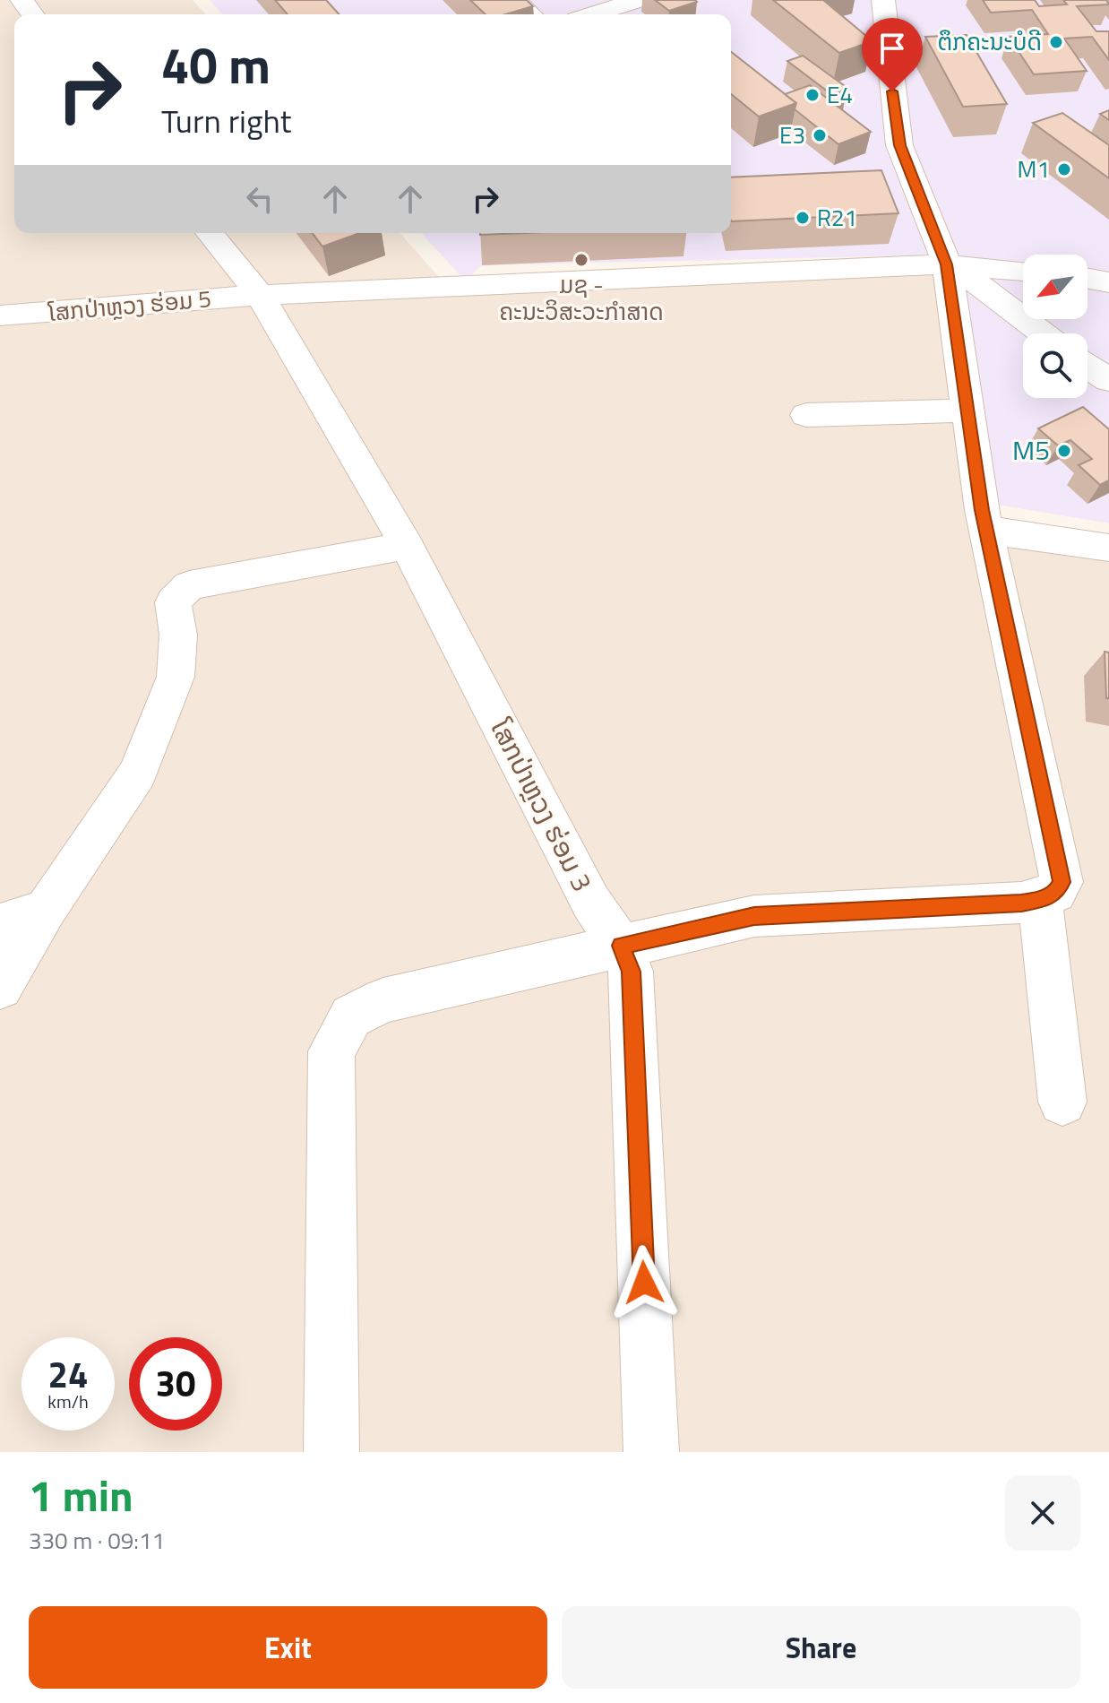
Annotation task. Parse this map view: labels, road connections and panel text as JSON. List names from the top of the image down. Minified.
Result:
{"streets":{"street":["ໂສກປ່າຫຼວງ ຮ່ອມ 5","ໂສກປ່າຫຼວງ ຮ່ອມ 3"]},"crossings":[["ໂສກປ່າຫຼວງ ຮ່ອມ 5","ໂສກປ່າຫຼວງ ຮ່ອມ 3"]],"places":["ຕຶກຄະນະບໍດີ","E4","E3","M1","R21","ມຊ - ຄະນະວິສະວະກຳສາດ","M5"],"north":"bottom left","page":{"turn":["40 m","Turn right"],"speed":"24 km/h","limit":"30","heading":["1 min","330 m · 09:11"],"buttons":["Exit","Share"]}}
